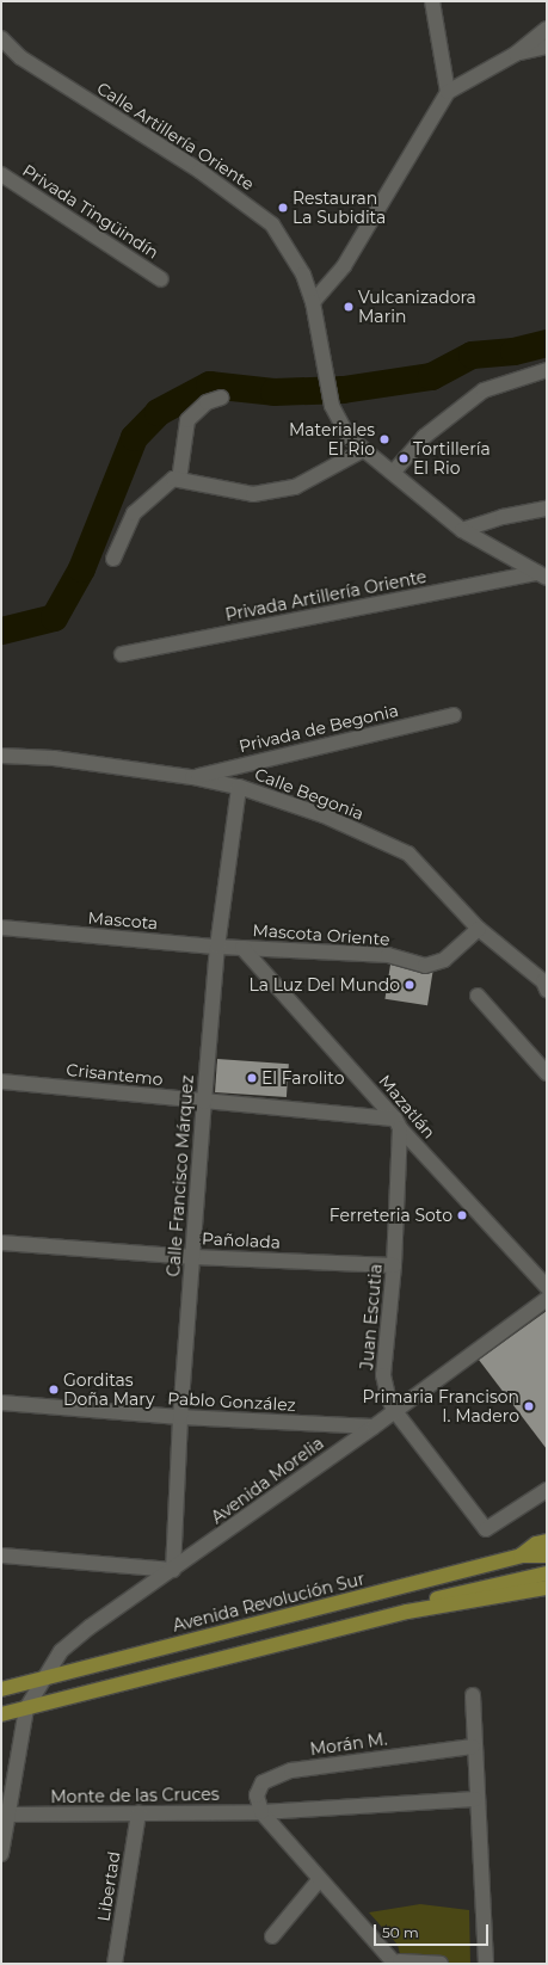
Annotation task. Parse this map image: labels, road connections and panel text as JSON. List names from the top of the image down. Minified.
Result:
{"streets":{"main road":["Avenida Revolución Sur"],"street":["Calle Artillería Oriente","Privada Tingüindín","Privada Artillería Oriente","Privada de Begonia","Calle Begonia","Mascota","Mascota Oriente","Crisantemo","Mazatlán","Calle Francisco Márquez","Pañolada","Juan Escutia","Pablo González","Avenida Morelia","Morán M.","Monte de las Cruces","Libertad"]},"crossings":[["Calle Artillería Oriente","Privada Artillería Oriente"],["Privada de Begonia","Calle Begonia"],["Calle Begonia","Mascota Oriente"],["Calle Begonia","Calle Francisco Márquez"],["Mascota","Mascota Oriente"],["Mascota","Mazatlán"],["Mascota","Calle Francisco Márquez"],["Mascota Oriente","Mazatlán"],["Crisantemo","Mazatlán"],["Crisantemo","Calle Francisco Márquez"],["Crisantemo","Juan Escutia"],["Mazatlán","Juan Escutia"],["Calle Francisco Márquez","Pañolada"],["Calle Francisco Márquez","Pablo González"],["Calle Francisco Márquez","Avenida Morelia"],["Pañolada","Juan Escutia"],["Juan Escutia","Avenida Morelia"],["Pablo González","Avenida Morelia"],["Avenida Morelia","Avenida Revolución Sur"],["Morán M.","Monte de las Cruces"],["Monte de las Cruces","Libertad"]],"places":["Restauran La Subidita","Vulcanizadora Marin","Materiales El Rio","Tortillería El Rio","La Luz Del Mundo","El Farolito","Ferreteria Soto","Gorditas Doña Mary","Primaria Francison I. Madero"],"scale_bar":"50 m"}
